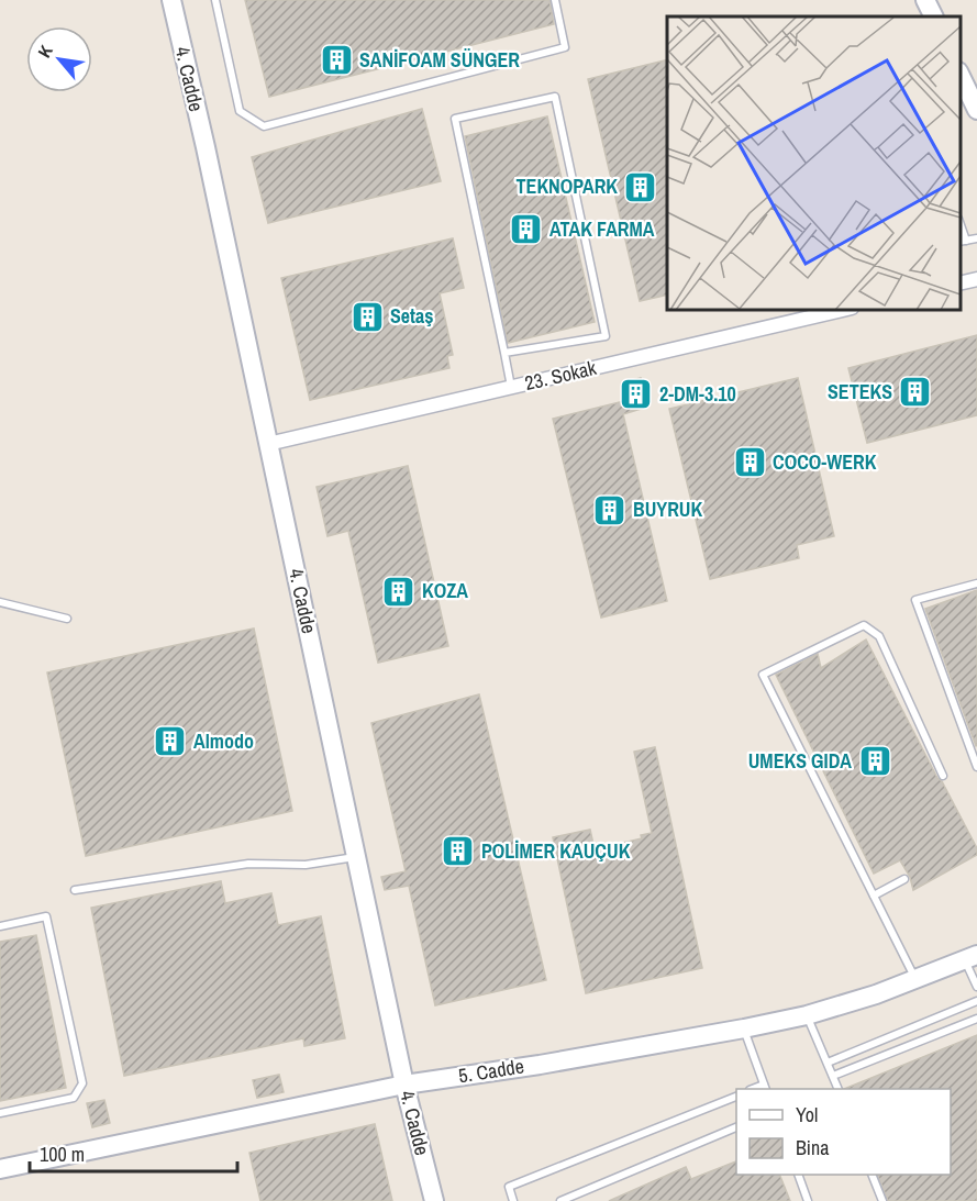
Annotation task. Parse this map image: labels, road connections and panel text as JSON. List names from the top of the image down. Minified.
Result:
{"streets":{"street":["4. Cadde","23. Sokak","5. Cadde"]},"crossings":[["4. Cadde","23. Sokak"],["4. Cadde","5. Cadde"]],"places":{"building":["SANİFOAM SÜNGER","TEKNOPARK","ATAK FARMA","Setaş","SETEKS","2-DM-3.10","COCO-WERK","BUYRUK","KOZA","Almodo","UMEKS GIDA","POLİMER KAUÇUK"]},"legend":["Yol","Bina"],"scale_bar":"100 m","north":"top left"}
